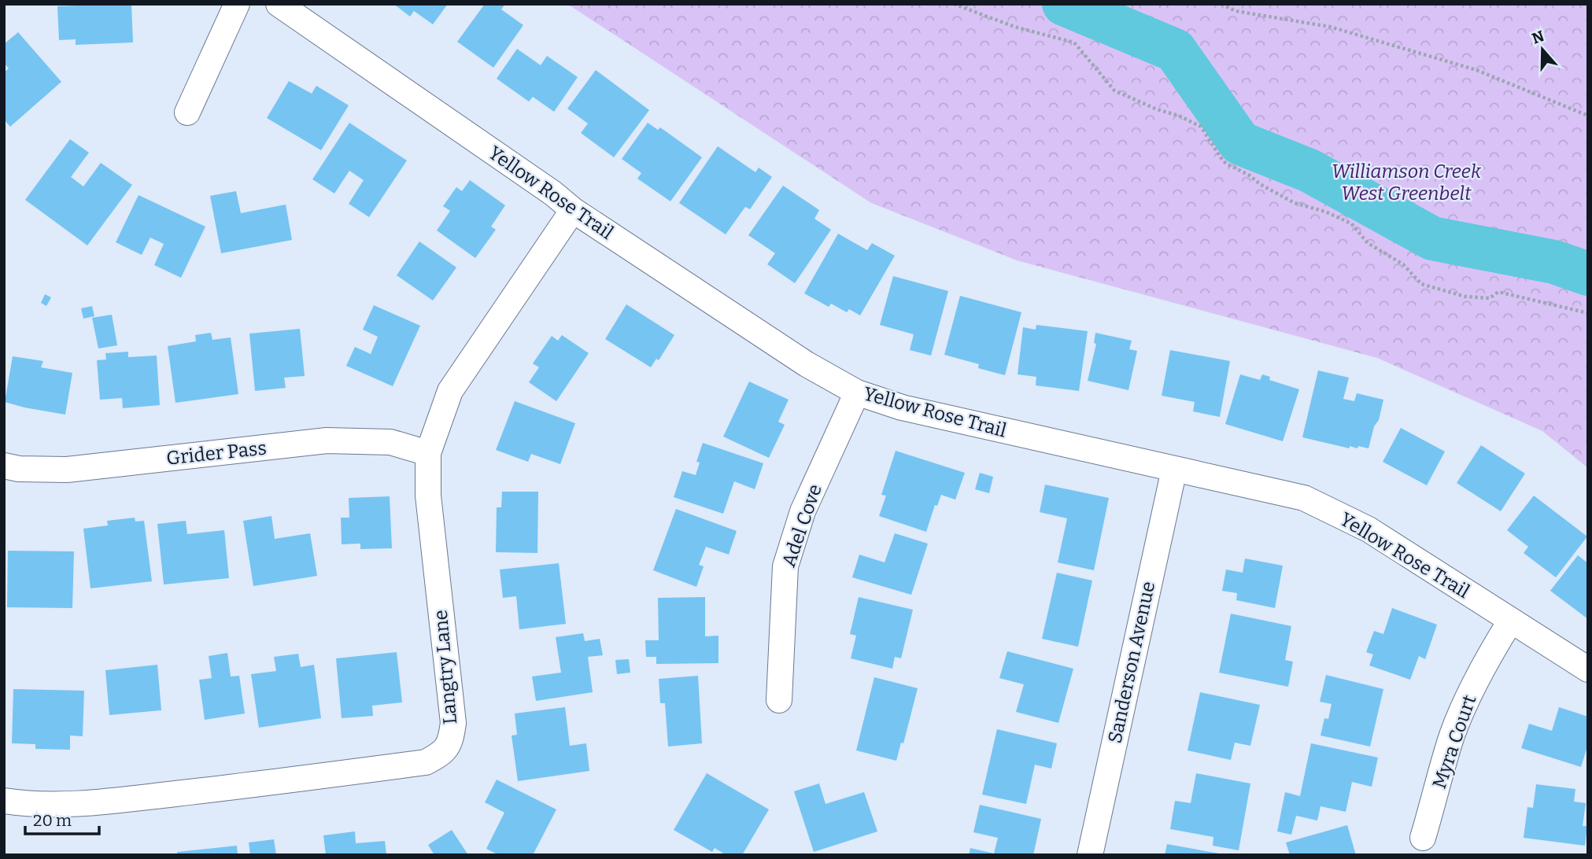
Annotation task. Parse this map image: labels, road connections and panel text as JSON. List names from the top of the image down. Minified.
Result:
{"streets":{"street":["Yellow Rose Trail","Grider Pass","Adel Cove","Sanderson Avenue","Langtry Lane","Myra Court"]},"crossings":[["Yellow Rose Trail","Adel Cove"],["Yellow Rose Trail","Sanderson Avenue"],["Yellow Rose Trail","Langtry Lane"],["Yellow Rose Trail","Myra Court"],["Grider Pass","Langtry Lane"]],"parks":["Williamson Creek West Greenbelt"],"scale_bar":"20 m","north":"top"}
